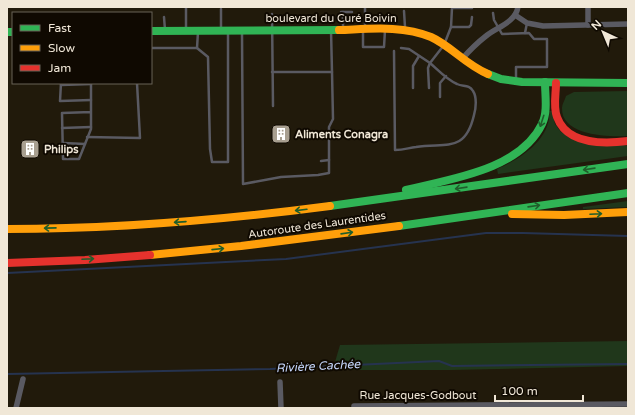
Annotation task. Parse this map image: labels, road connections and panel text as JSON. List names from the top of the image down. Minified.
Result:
{"streets":{"main road":["boulevard du Curé Boivin","Autoroute des Laurentides"],"street":["Rue Jacques-Godbout"]},"water":["Rivière Cachée"],"places":{"building":["Aliments Conagra","Philips"]},"legend":["Fast","Slow","Jam"],"scale_bar":"100 m","north":"top left"}
